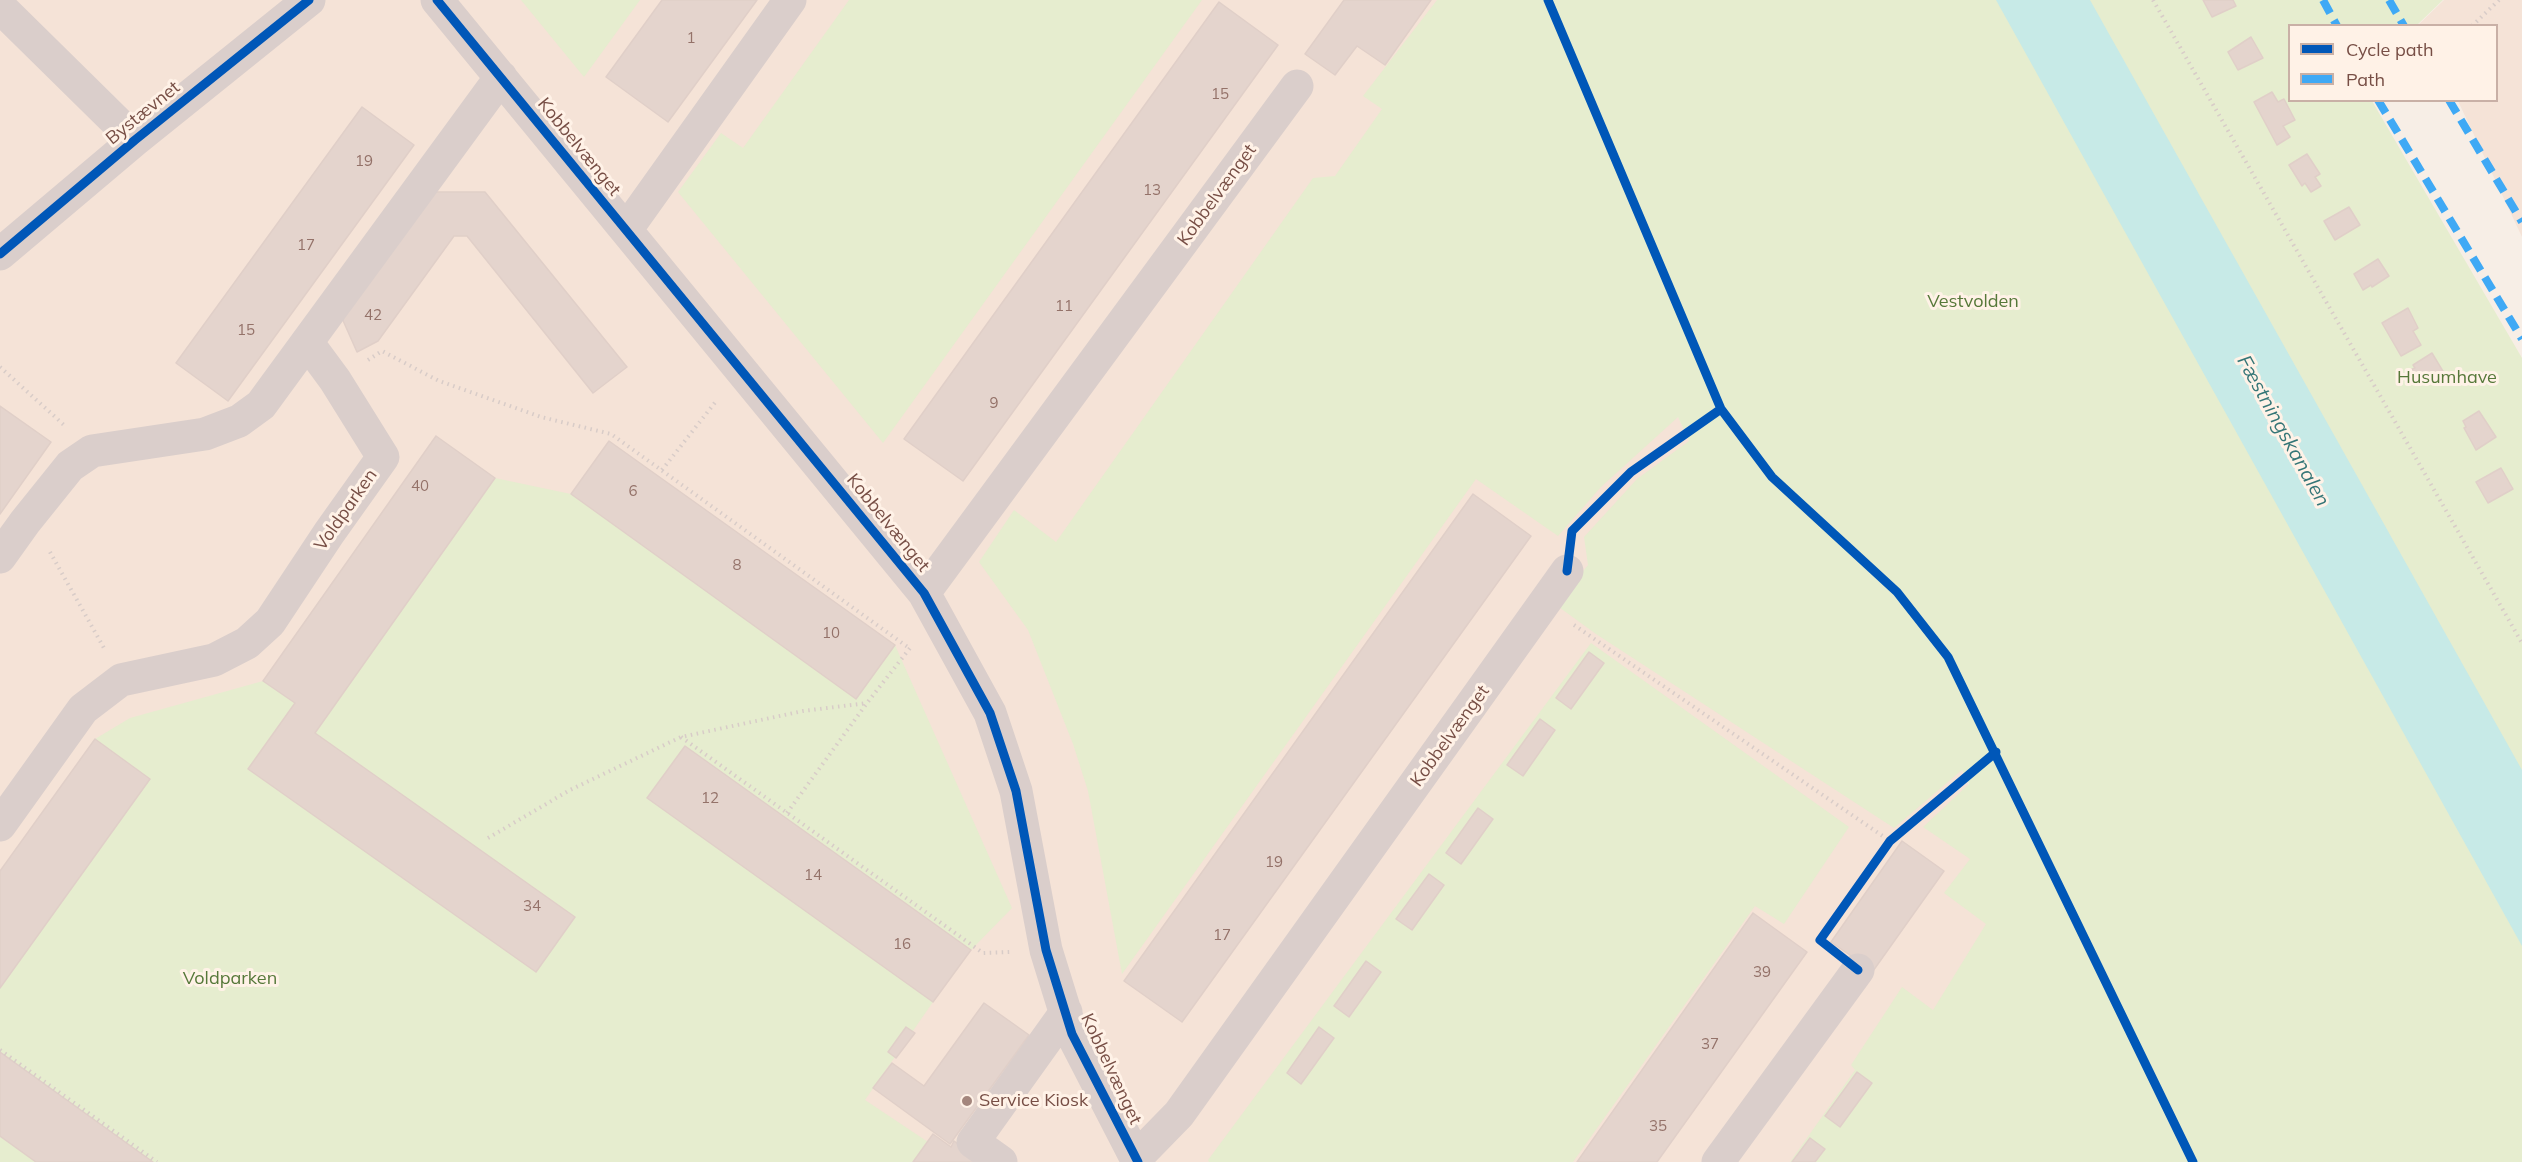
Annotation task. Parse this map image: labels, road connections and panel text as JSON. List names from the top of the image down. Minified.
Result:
{"streets":{"street":["Bystævnet","Kobbelvænget","Voldparken"]},"water":["Fæstningskanalen"],"parks":["Vestvolden","Husumhave","Voldparken"],"places":["Service Kiosk"],"house_numbers":["1","15","19","13","17","11","42","15","9","40","6","8","10","12","19","14","34","17","16","39","37","35"],"legend":["Cycle path","Path"]}
